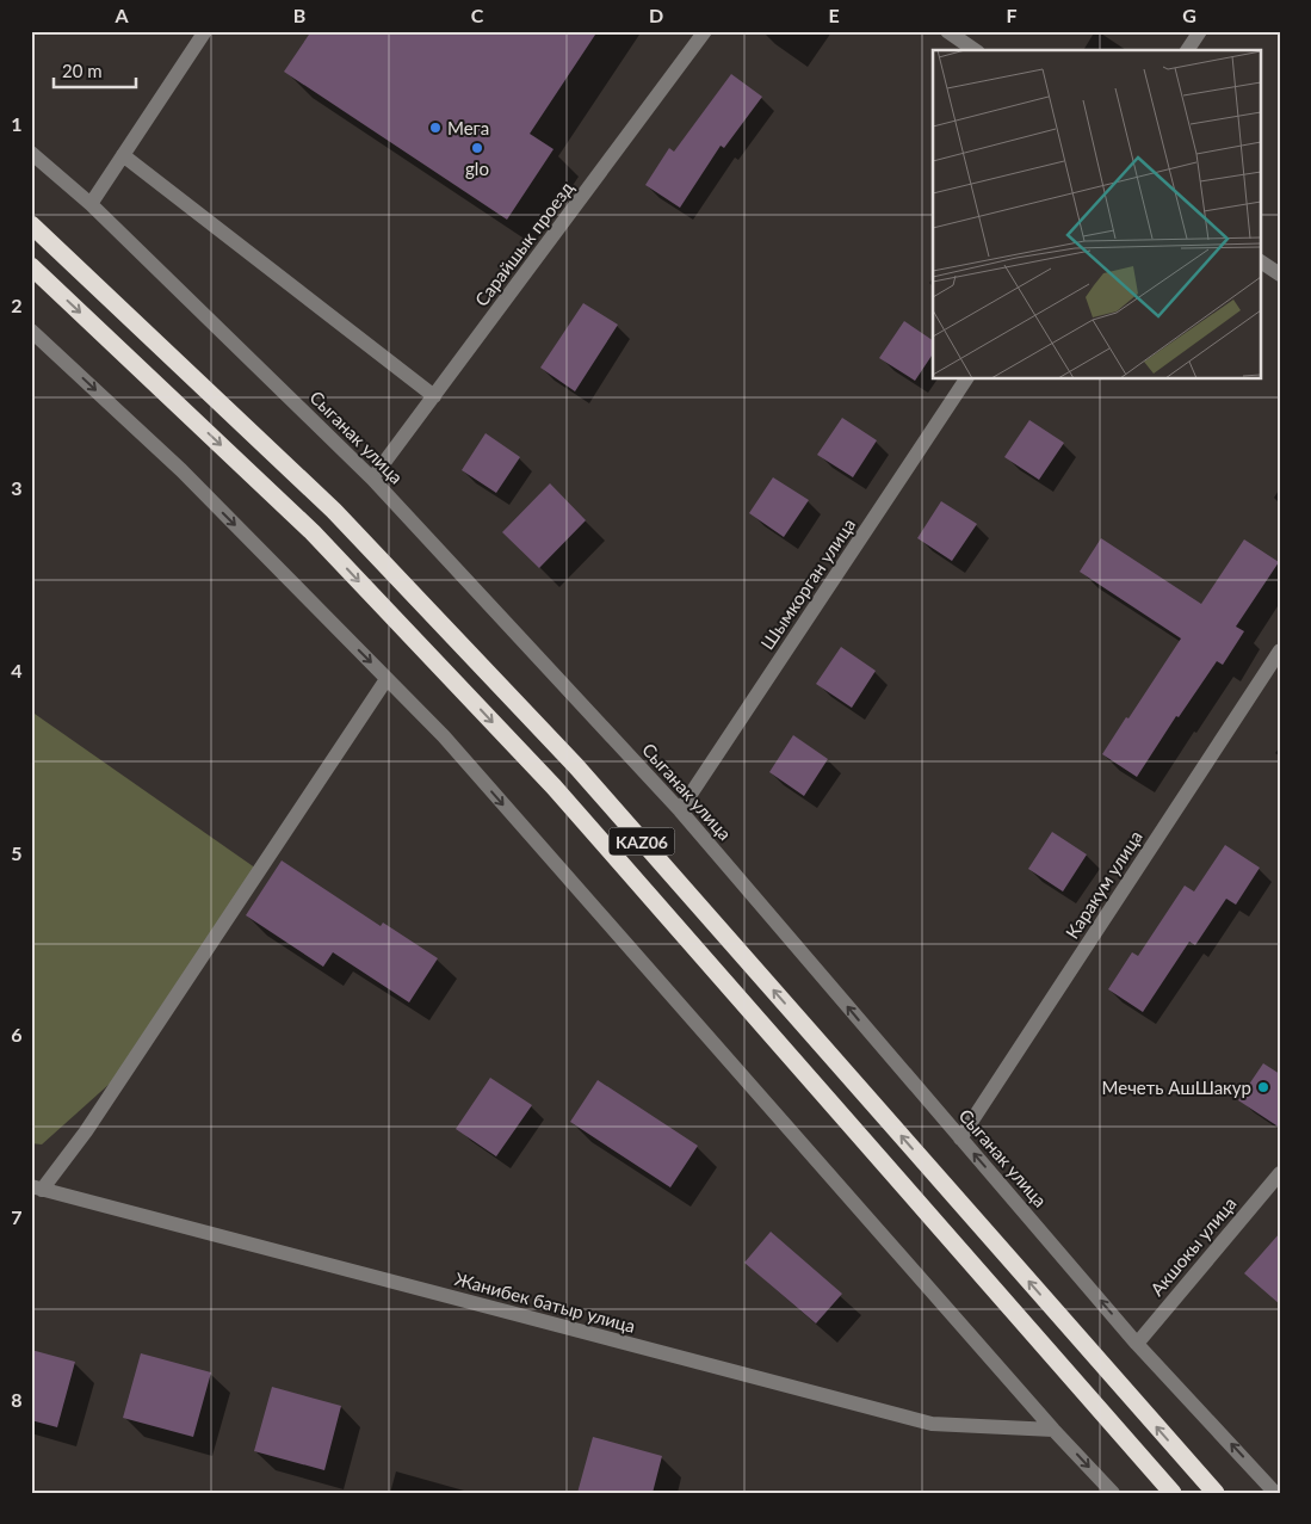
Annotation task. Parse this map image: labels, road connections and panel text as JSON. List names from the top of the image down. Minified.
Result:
{"streets":{"highway":["KАZ06"],"street":["Сарайшык проезд","Сыганак улица","Шымкорган улица","Каракум улица","Акшокы улица","Жанибек батыр улица"]},"crossings":[["Сарайшык проезд","Сыганак улица"],["Сыганак улица","Шымкорган улица"],["Сыганак улица","Каракум улица"],["Сыганак улица","Акшокы улица"]],"places":["Мега","glo","Мечеть АшШакур"],"scale_bar":"20 m","grid":{"columns":["A","B","C","D","E","F","G"],"rows":["1","2","3","4","5","6","7","8"]}}
